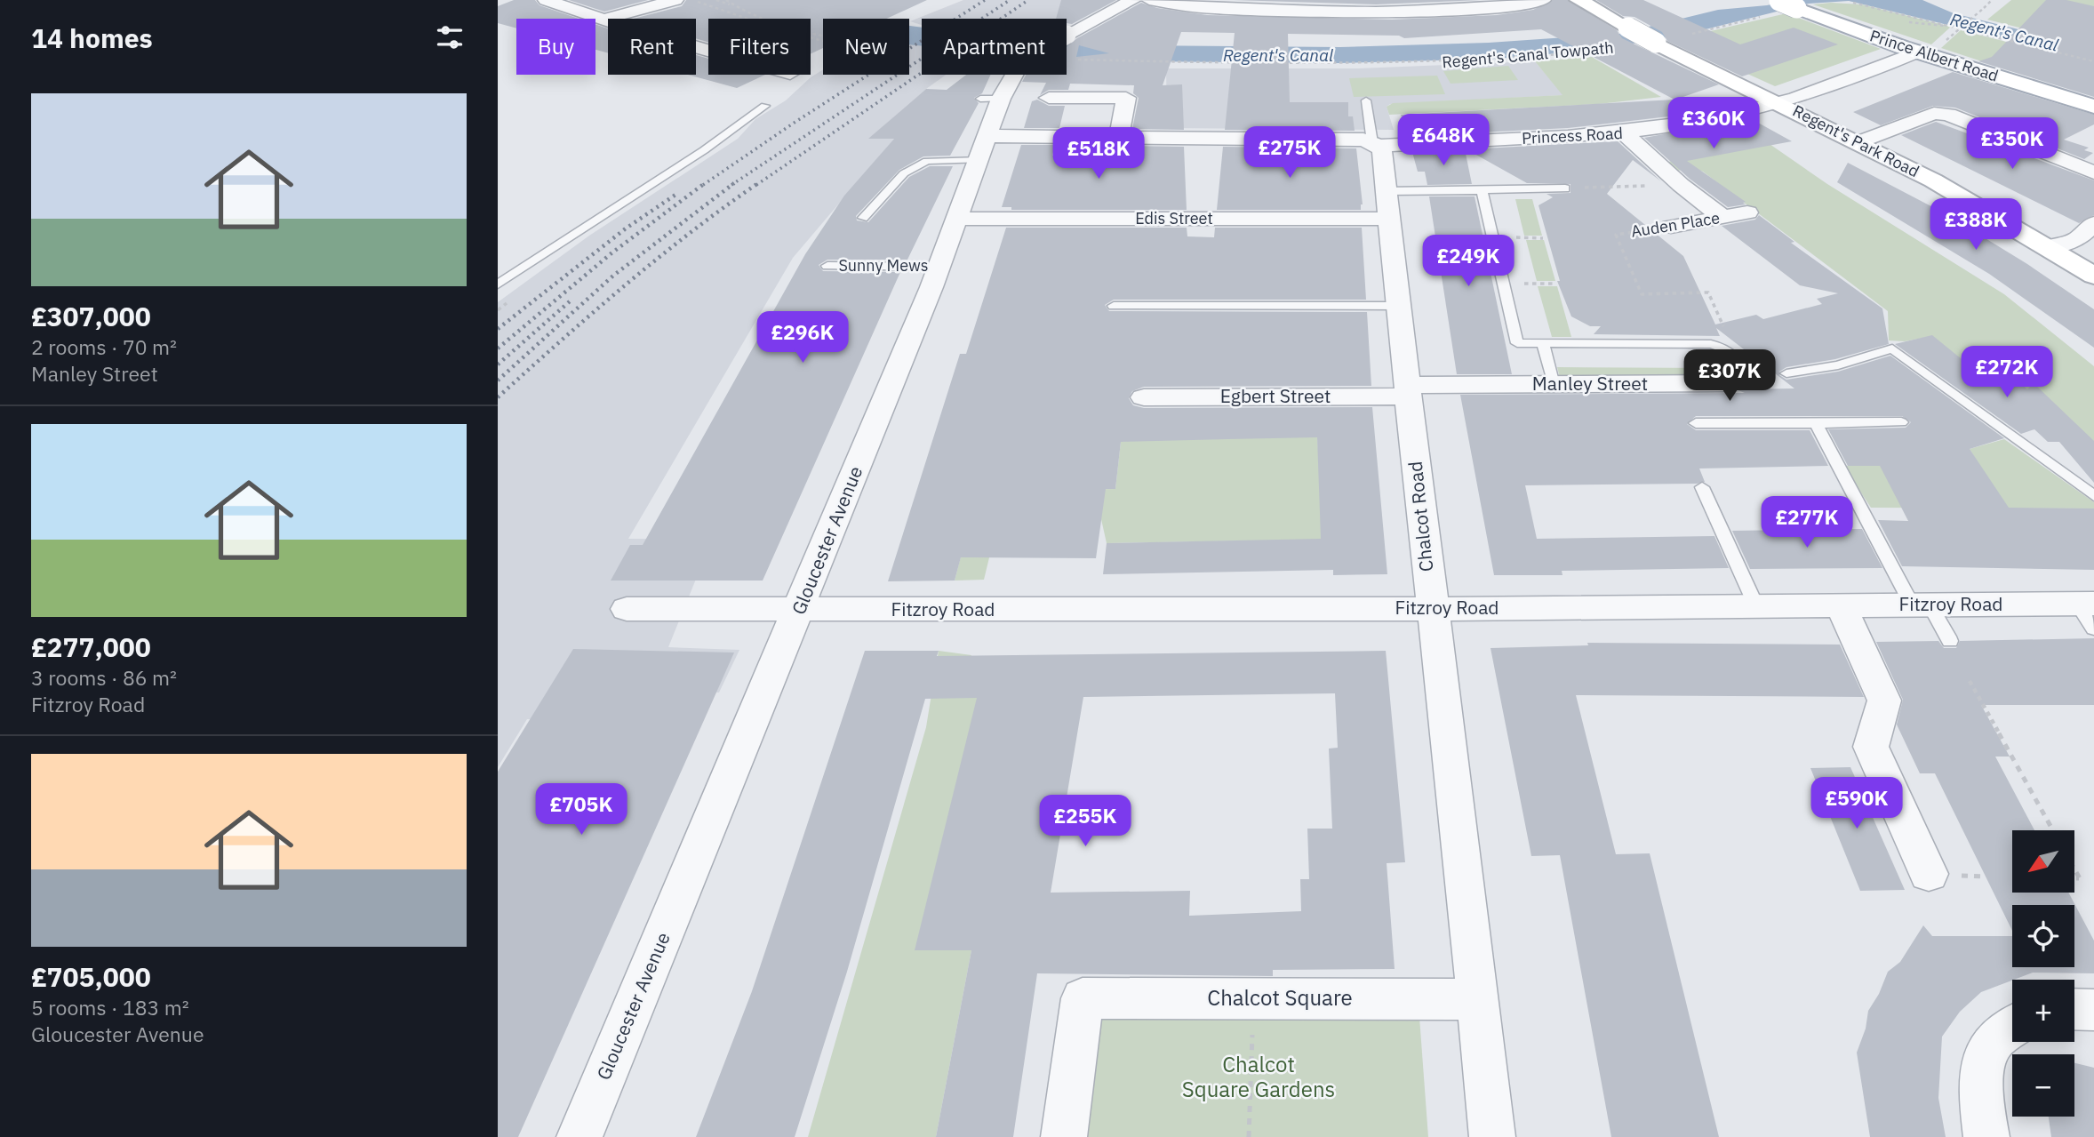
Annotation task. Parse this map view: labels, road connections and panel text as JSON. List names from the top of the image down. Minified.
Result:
{"streets":{"street":["Prince Albert Road","Princess Road","Regent's Park Road","Edis Street","Auden Place","Manley Street","Egbert Street","Chalcot Road","Gloucester Avenue","Fitzroy Road","Chalcot Square"],"lane":["Sunny Mews"],"path":["Regent's Canal Towpath"]},"crossings":[["Prince Albert Road","Princess Road"],["Princess Road","Regent's Park Road"],["Princess Road","Chalcot Road"],["Princess Road","Gloucester Avenue"],["Edis Street","Chalcot Road"],["Edis Street","Gloucester Avenue"],["Auden Place","Manley Street"],["Sunny Mews","Gloucester Avenue"],["Manley Street","Egbert Street"],["Manley Street","Chalcot Road"],["Egbert Street","Chalcot Road"],["Chalcot Road","Fitzroy Road"],["Chalcot Road","Chalcot Square"],["Gloucester Avenue","Fitzroy Road"]],"water":["Regent's Canal"],"parks":["Chalcot Square Gardens"],"north":"bottom left","page":{"heading":"14 homes","chip":["Buy","Rent","Filters","New","Apartment"],"list":[{"name":"£307,000","note":"2 rooms · 70 m² · Manley Street"},{"name":"£277,000","note":"3 rooms · 86 m² · Fitzroy Road"},{"name":"£705,000","note":"5 rooms · 183 m² · Gloucester Avenue"}],"price":["£360K","£648K","£350K","£275K","£518K","£388K","£249K","£296K","£272K","£307K","£277K","£590K","£705K","£255K"],"map_buttons":["+","−"]}}
